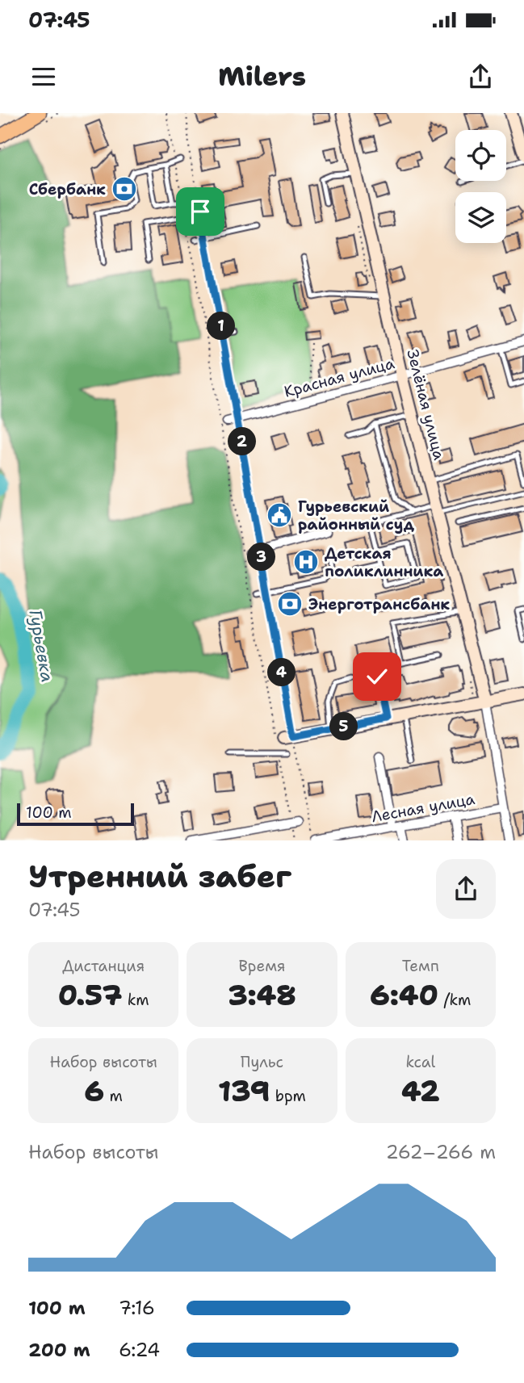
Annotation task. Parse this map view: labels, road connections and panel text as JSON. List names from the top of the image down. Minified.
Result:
{"streets":{"street":["Красная улица","Зелёная улица","Лесная улица"]},"crossings":[["Красная улица","Зелёная улица"]],"water":["Гурьевка"],"places":{"bank":["Сбербанк","Энерготрансбанк"],"public building":["Гурьевский районный суд"],"hospital":["Детская поликлинника"]},"scale_bar":"100 m","page":{"status":"07:45","header":"Milers","pins":["1","2","3","4","5"],"scale":"100 m","heading":["Утренний забег","07:45"],"stats":[["Дистанция","0.57 km"],["Время","3:48"],["Темп","6:40 /km"],["Набор высоты","6 m"],["Пульс","139 bpm"],["kcal","42"]],"chart":["Набор высоты","262–266 m"],"list":[{"name":"100 m","note":"7:16"},{"name":"200 m","note":"6:24"}]}}
